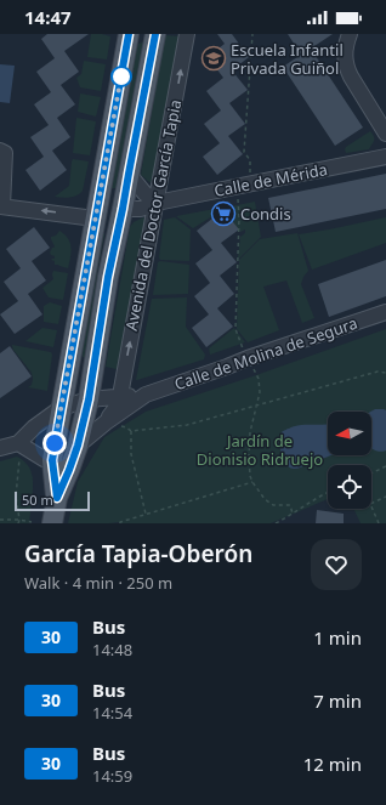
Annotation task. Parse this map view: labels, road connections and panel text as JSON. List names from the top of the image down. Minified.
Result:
{"streets":{"main road":["Avenida del Doctor García Tapia"],"street":["Calle de Mérida","Calle de Molina de Segura"]},"crossings":[["Calle de Mérida","Avenida del Doctor García Tapia"],["Avenida del Doctor García Tapia","Calle de Molina de Segura"]],"parks":["Jardín de Dionisio Ridruejo"],"places":{"school or university":["Escuela Infantil Privada Guiñol"],"supermarket":["Condis"]},"lines":["bus line 30"],"scale_bar":"50 m","north":"left","page":{"status":"14:47","scale":"50 m","heading":["García Tapia-Oberón","Walk · 4 min · 250 m"],"list":[{"mark":"30","name":"Bus","note":"14:48","value":"1 min"},{"mark":"30","name":"Bus","note":"14:54","value":"7 min"},{"mark":"30","name":"Bus","note":"14:59","value":"12 min"}]}}
